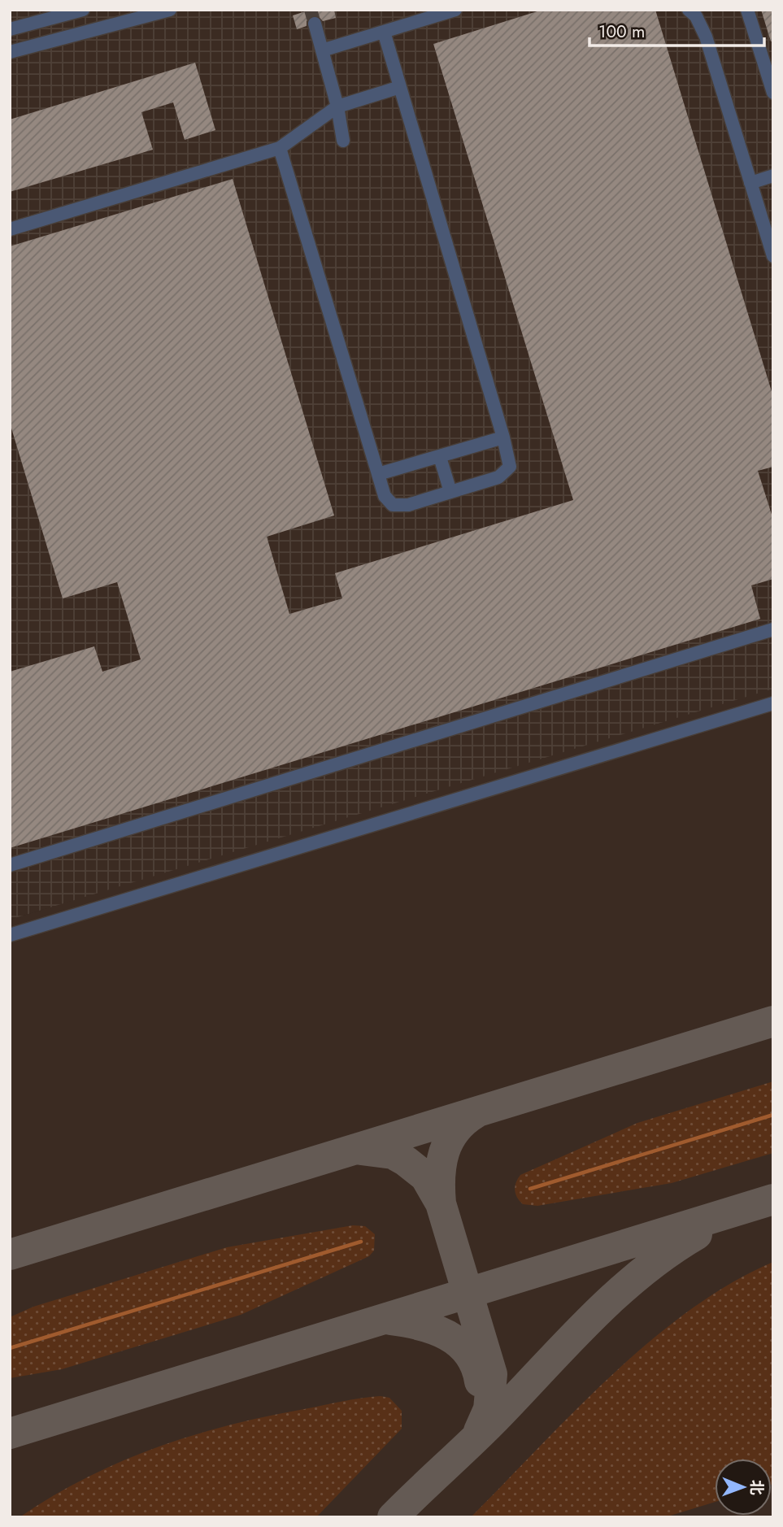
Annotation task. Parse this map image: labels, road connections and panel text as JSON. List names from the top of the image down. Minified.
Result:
{"scale_bar":"100 m","north":"right"}
